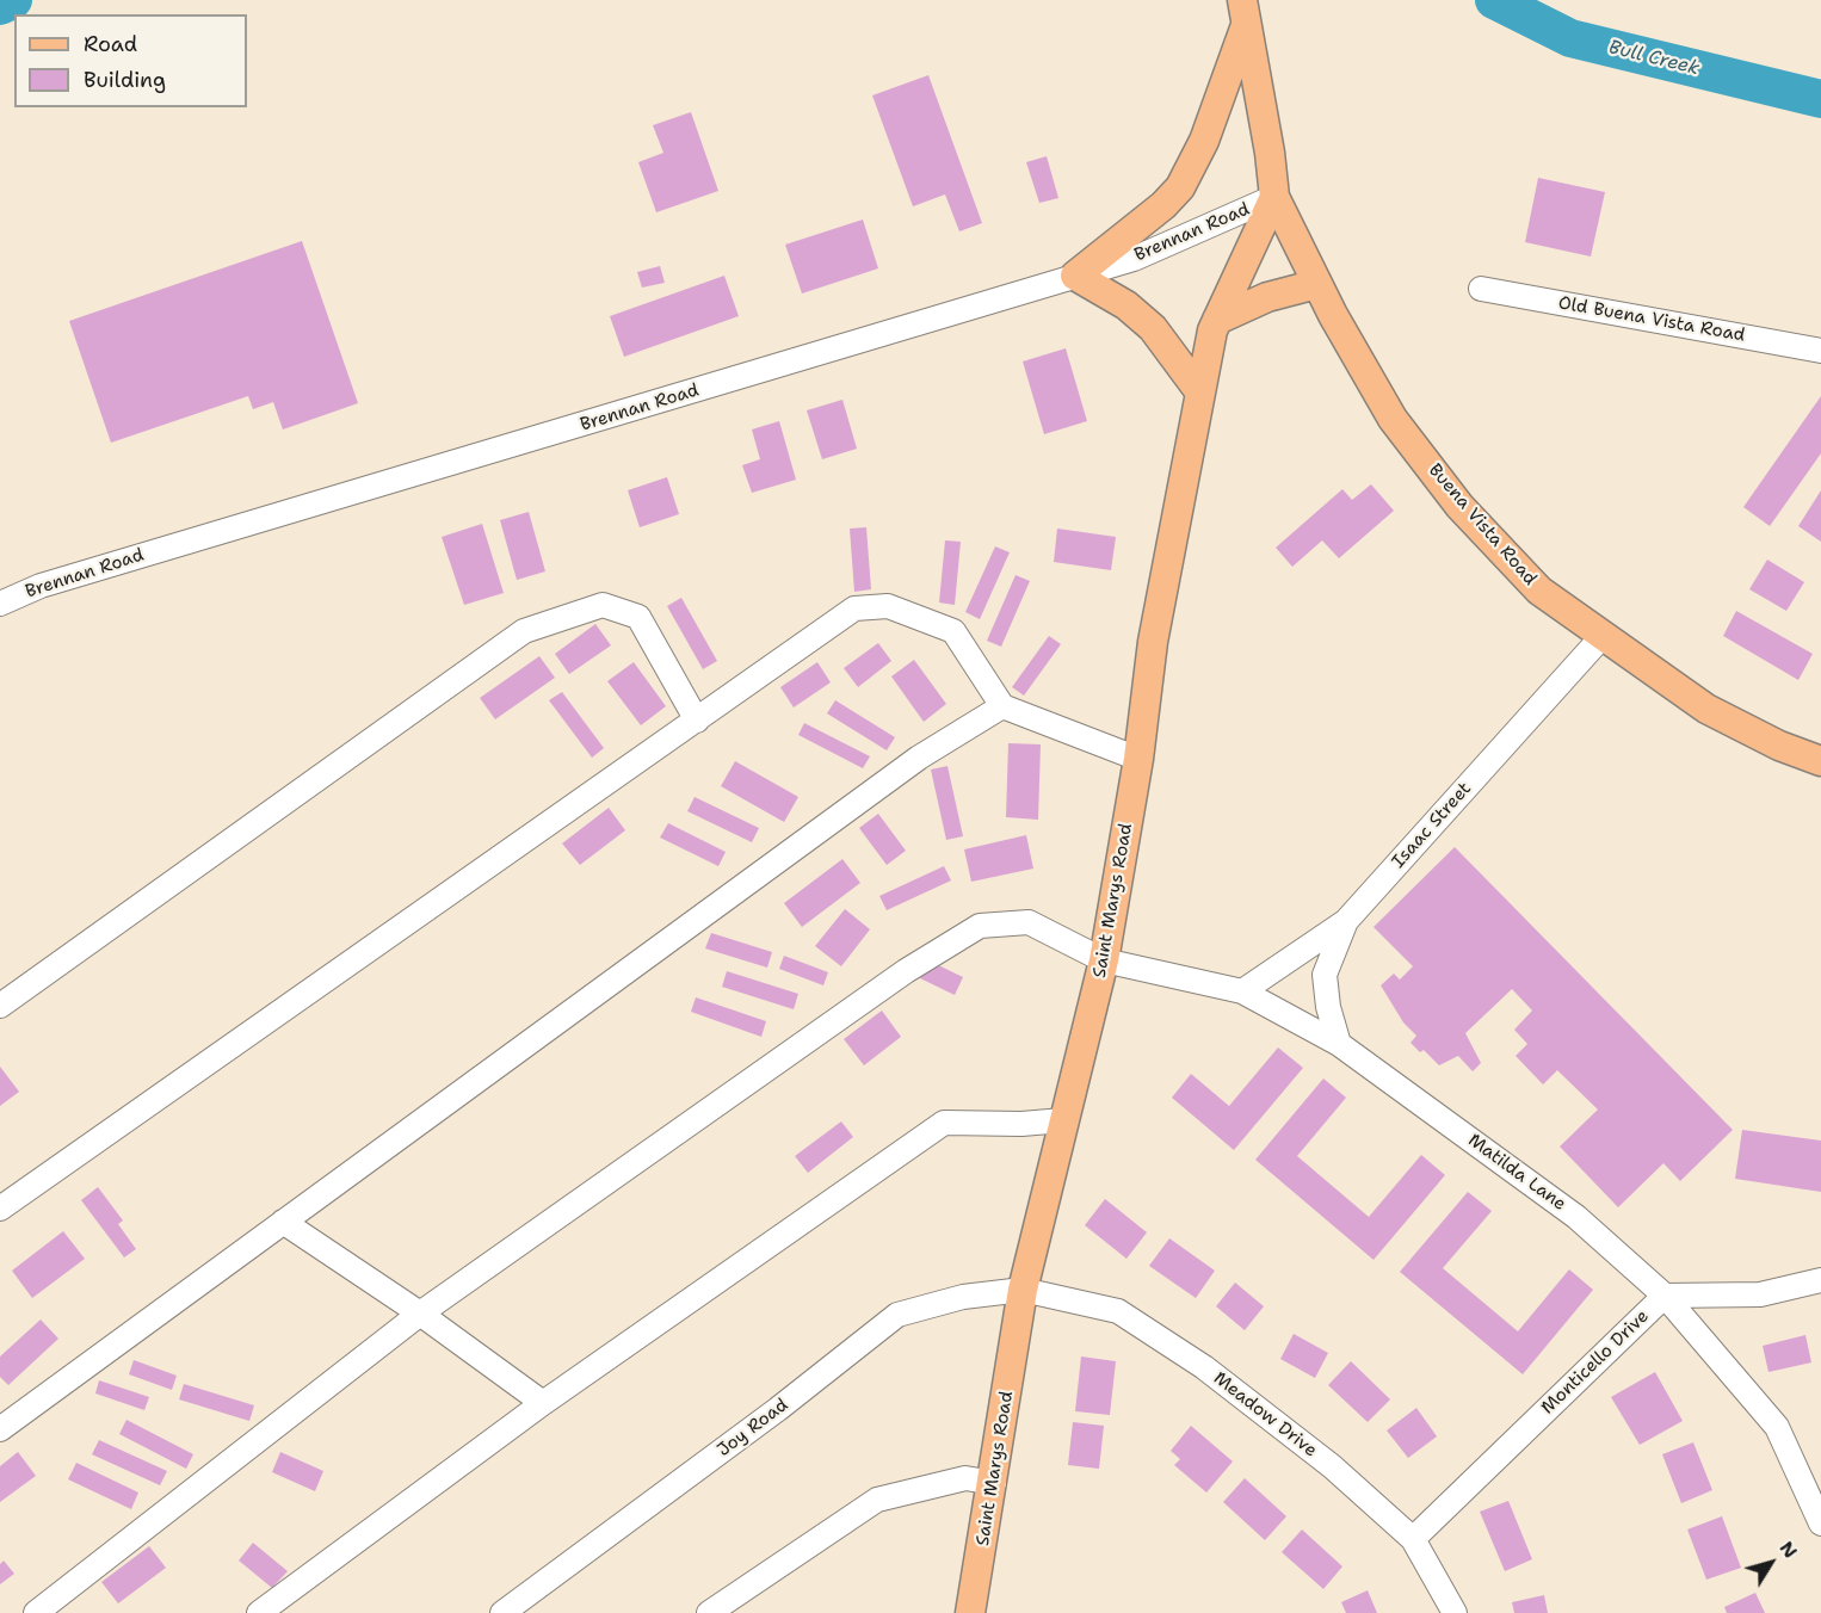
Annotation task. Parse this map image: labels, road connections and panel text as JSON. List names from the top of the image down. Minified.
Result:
{"streets":{"main road":["Buena Vista Road","Saint Marys Road"],"street":["Brennan Road","Old Buena Vista Road","Isaac Street","Matilda Lane","Monticello Drive","Meadow Drive","Joy Road"]},"crossings":[["Brennan Road","Buena Vista Road"],["Brennan Road","Saint Marys Road"],["Buena Vista Road","Isaac Street"],["Buena Vista Road","Saint Marys Road"],["Isaac Street","Matilda Lane"],["Saint Marys Road","Matilda Lane"],["Saint Marys Road","Meadow Drive"],["Saint Marys Road","Joy Road"],["Matilda Lane","Monticello Drive"],["Monticello Drive","Meadow Drive"],["Meadow Drive","Joy Road"]],"water":["Bull Creek"],"legend":["Road","Building"],"north":"top right"}
